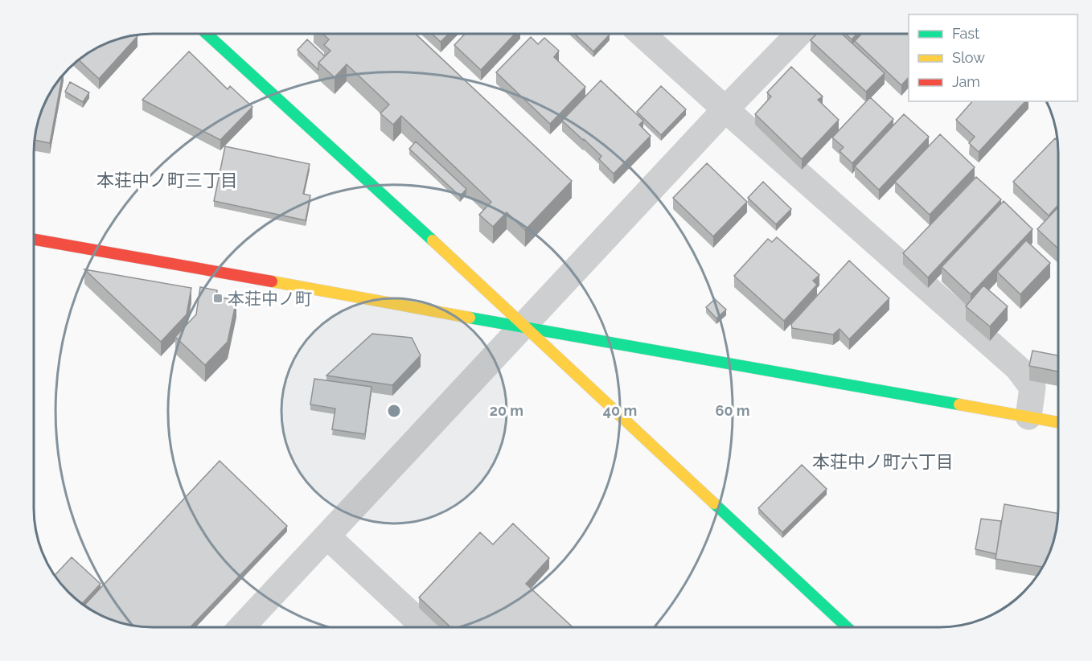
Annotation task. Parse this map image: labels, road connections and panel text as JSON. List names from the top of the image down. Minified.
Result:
{"districts":["本荘中ノ町三丁目","本荘中ノ町六丁目"],"places":{"transit":["本荘中ノ町"]},"legend":["Fast","Slow","Jam"],"rings":["20 m","40 m","60 m"]}
